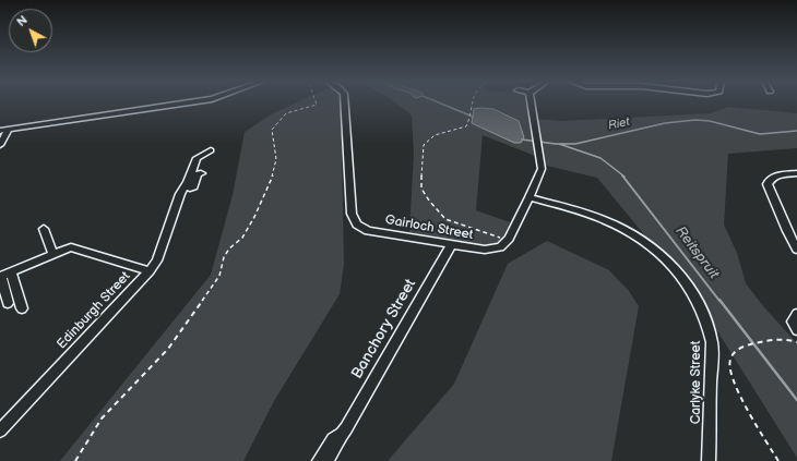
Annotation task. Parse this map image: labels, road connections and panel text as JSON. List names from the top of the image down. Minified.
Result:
{"streets":{"street":["Gairloch Street","Edinburgh Street","Banchory Street","Carlyke Street"]},"crossings":[["Gairloch Street","Banchory Street"]],"water":["Riet","Reitspruit"],"north":"top left"}
